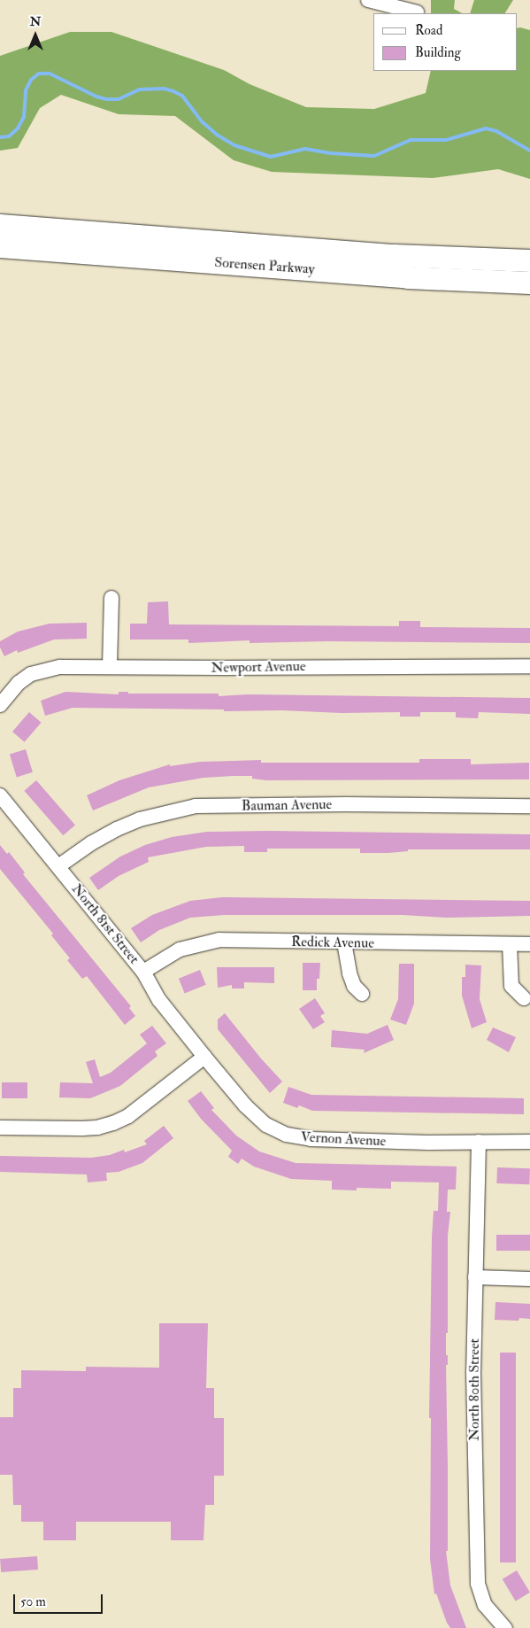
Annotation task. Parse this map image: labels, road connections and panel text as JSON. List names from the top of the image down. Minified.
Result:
{"streets":{"main road":["Sorensen Parkway"],"street":["Newport Avenue","Bauman Avenue","North 81st Street","Redick Avenue","Vernon Avenue","North 80th Street"]},"crossings":[["Bauman Avenue","North 81st Street"],["North 81st Street","Redick Avenue"],["North 81st Street","Vernon Avenue"],["Vernon Avenue","North 80th Street"]],"legend":["Road","Building"],"scale_bar":"50 m","north":"top"}
